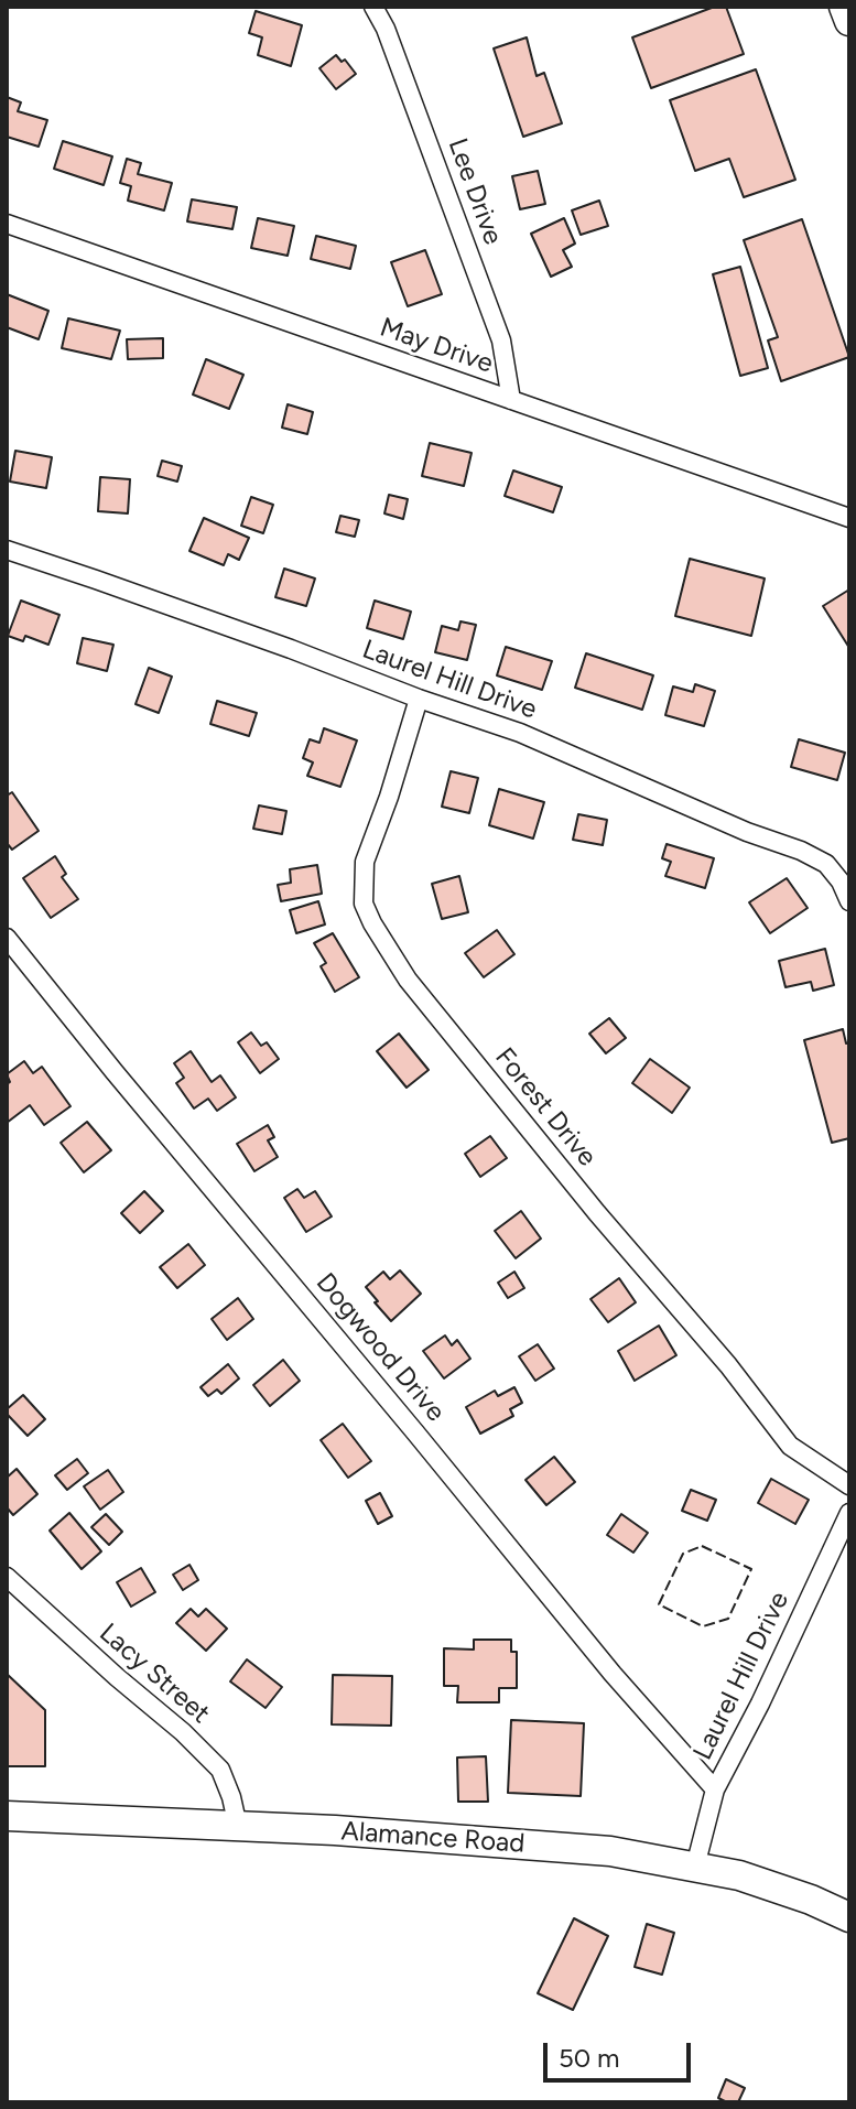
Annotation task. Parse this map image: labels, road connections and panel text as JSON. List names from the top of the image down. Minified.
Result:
{"streets":{"main road":["Alamance Road"],"street":["Lee Drive","May Drive","Laurel Hill Drive","Forest Drive","Dogwood Drive","Lacy Street"]},"crossings":[["Lee Drive","May Drive"],["Laurel Hill Drive","Forest Drive"],["Laurel Hill Drive","Dogwood Drive"],["Laurel Hill Drive","Alamance Road"],["Lacy Street","Alamance Road"]],"scale_bar":"50 m"}
